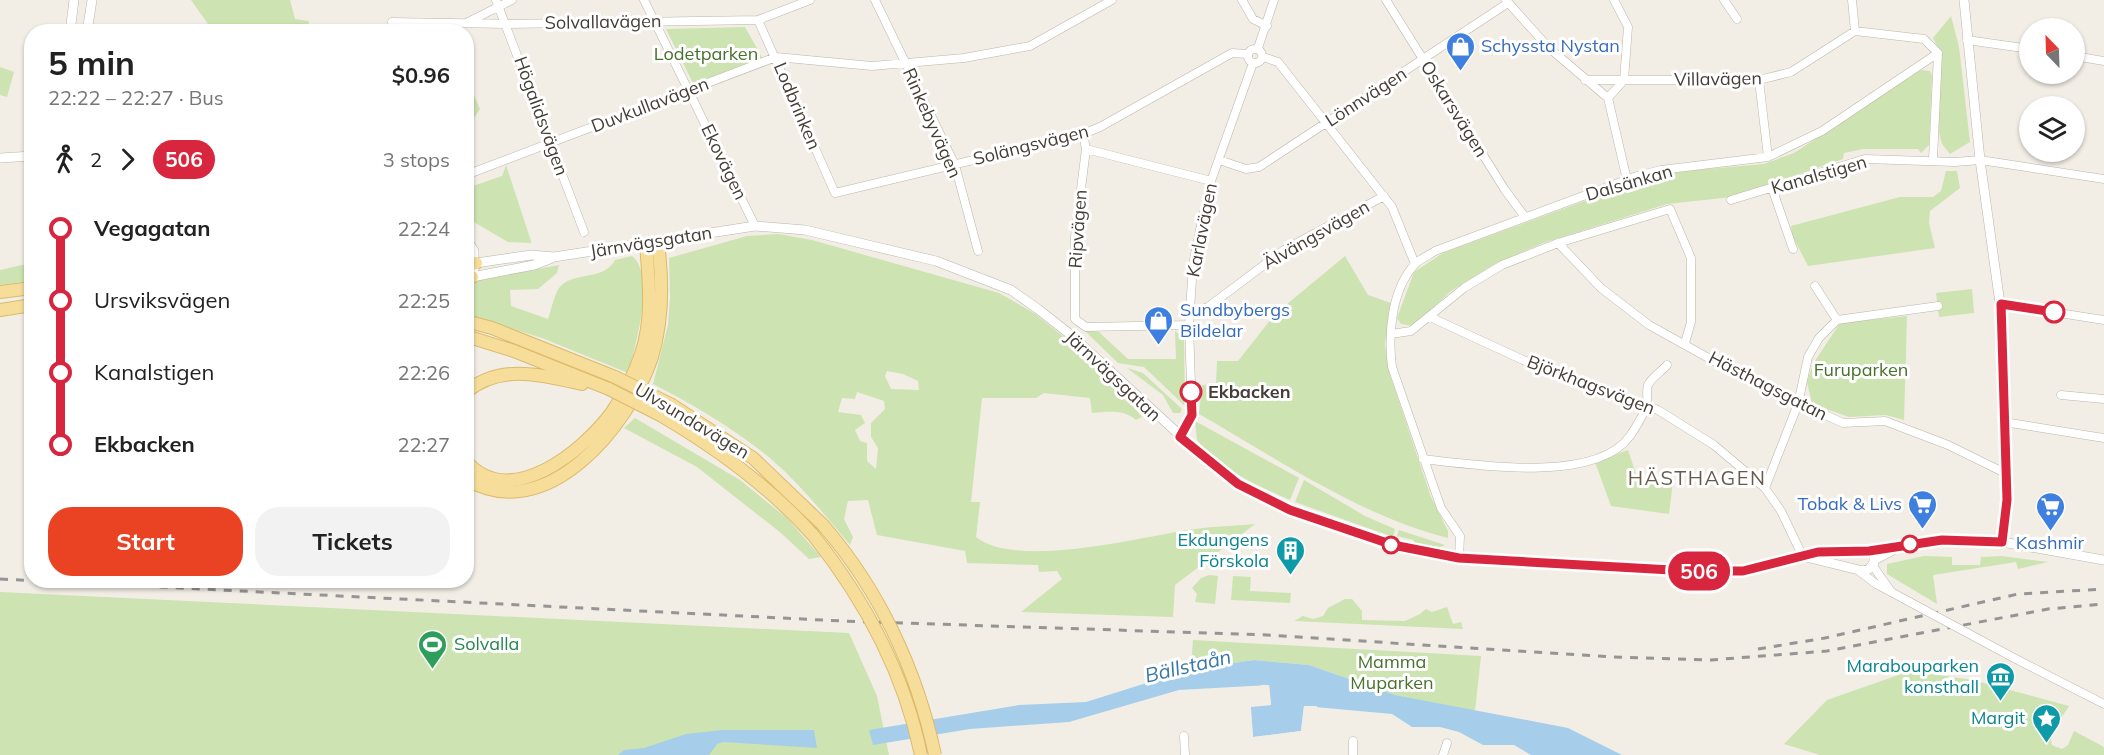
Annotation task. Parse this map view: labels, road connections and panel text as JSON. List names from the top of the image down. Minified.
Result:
{"streets":{"main road":["Ulvsundavägen"],"street":["Solvallavägen","Villavägen","Lönnvägen","Duvkullavägen","Lodbrinken","Oskarsvägen","Högalidsvägen","Rinkebyvägen","Solängsvägen","Ekovägen","Kanalstigen","Dalsänkan","Ripvägen","Karlavägen","Älvängsvägen","Järnvägsgatan","Björkhagsvägen","Hästhagsgatan"]},"crossings":[["Solvallavägen","Lodbrinken"],["Solvallavägen","Högalidsvägen"],["Solvallavägen","Ekovägen"],["Lönnvägen","Oskarsvägen"],["Lönnvägen","Karlavägen"],["Duvkullavägen","Lodbrinken"],["Duvkullavägen","Högalidsvägen"],["Duvkullavägen","Rinkebyvägen"],["Duvkullavägen","Ekovägen"],["Lodbrinken","Solängsvägen"],["Oskarsvägen","Dalsänkan"],["Rinkebyvägen","Solängsvägen"],["Solängsvägen","Ripvägen"],["Solängsvägen","Karlavägen"],["Ekovägen","Järnvägsgatan"],["Ripvägen","Karlavägen"],["Karlavägen","Älvängsvägen"],["Karlavägen","Järnvägsgatan"],["Järnvägsgatan","Björkhagsvägen"]],"districts":["HÄSTHAGEN"],"water":["Bällstaån"],"parks":["Lodetparken","Furuparken","Mamma Muparken"],"places":{"shop":["Schyssta Nystan","Sundbybergs Bildelar"],"other":["Ekbacken"],"supermarket":["Tobak & Livs","Kashmir"],"building":["Ekdungens Förskola"],"sports":["Solvalla"],"museum":["Marabouparken konsthall"],"place":["Margit"]},"lines":["bus line 506"],"north":"top left","page":{"on_map":"506","heading":["5 min","22:22 – 22:27 · Bus","$0.96"],"legs":["2","506","3 stops"],"list":[{"name":"Vegagatan","value":"22:24"},{"name":"Ursviksvägen","value":"22:25"},{"name":"Kanalstigen","value":"22:26"},{"name":"Ekbacken","value":"22:27"}],"buttons":["Start","Tickets"]}}
